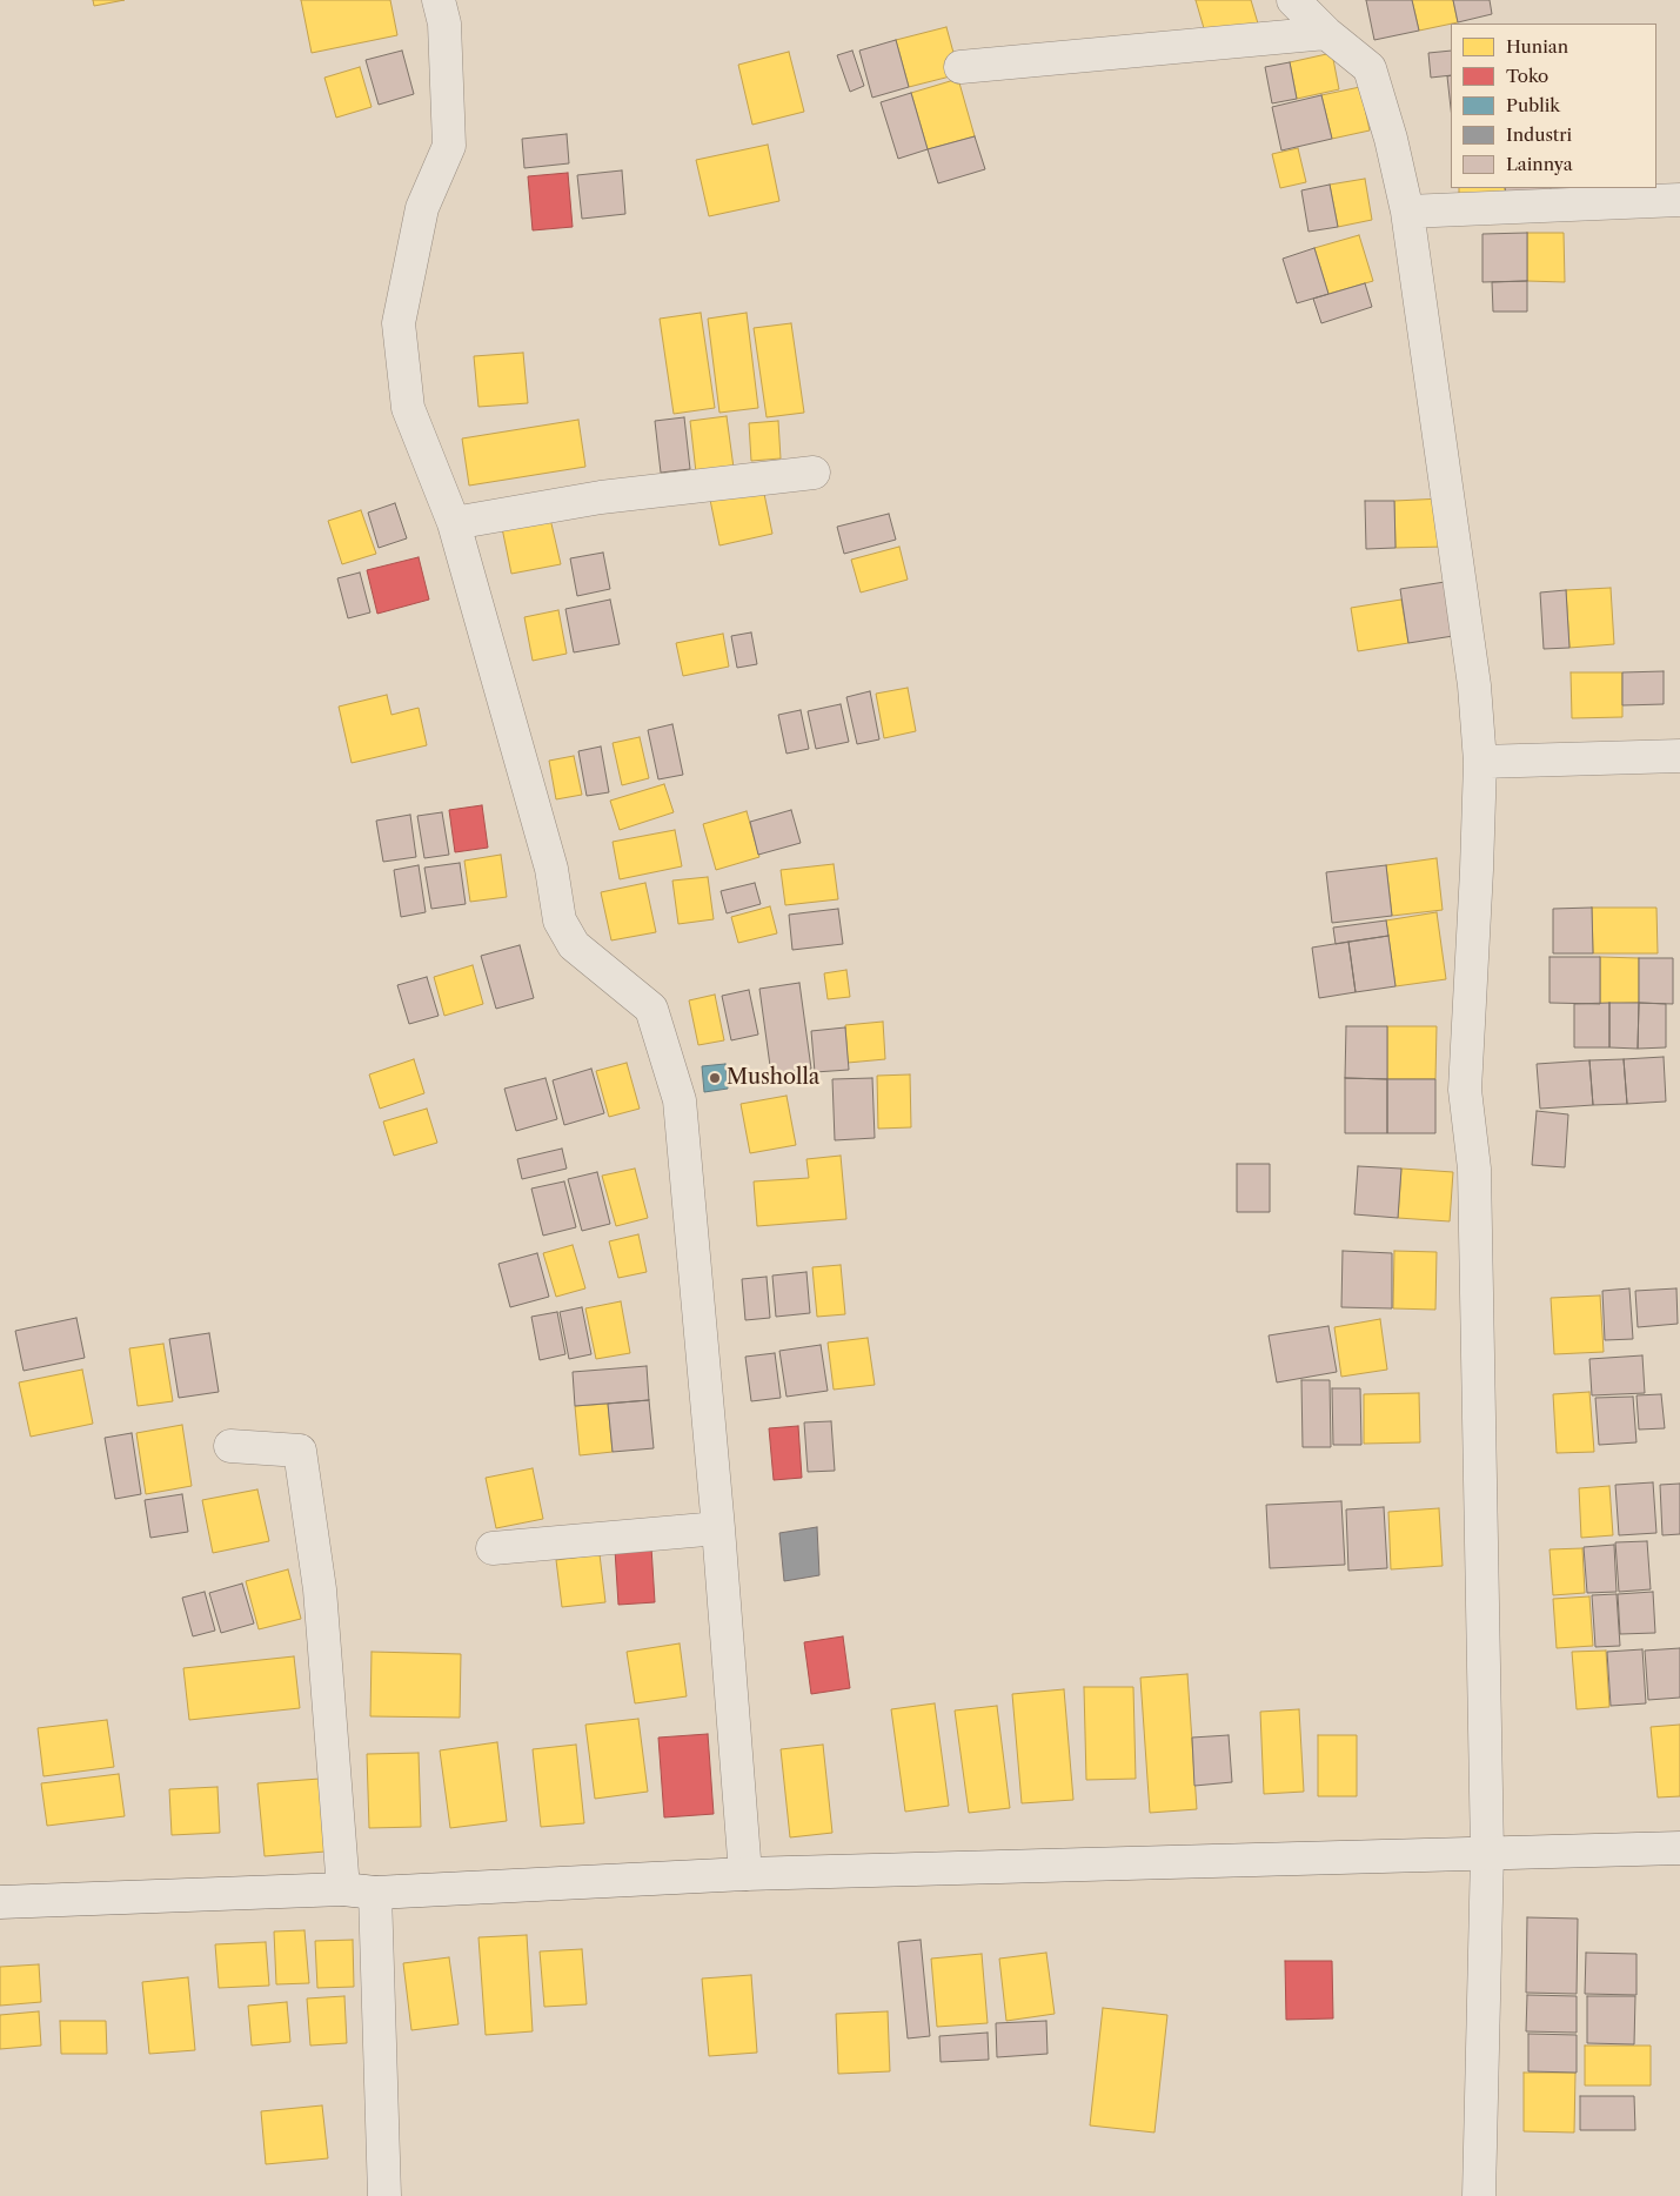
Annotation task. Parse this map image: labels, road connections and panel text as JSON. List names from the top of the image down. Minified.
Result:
{"places":["Musholla"],"legend":["Hunian","Toko","Publik","Industri","Lainnya"]}
